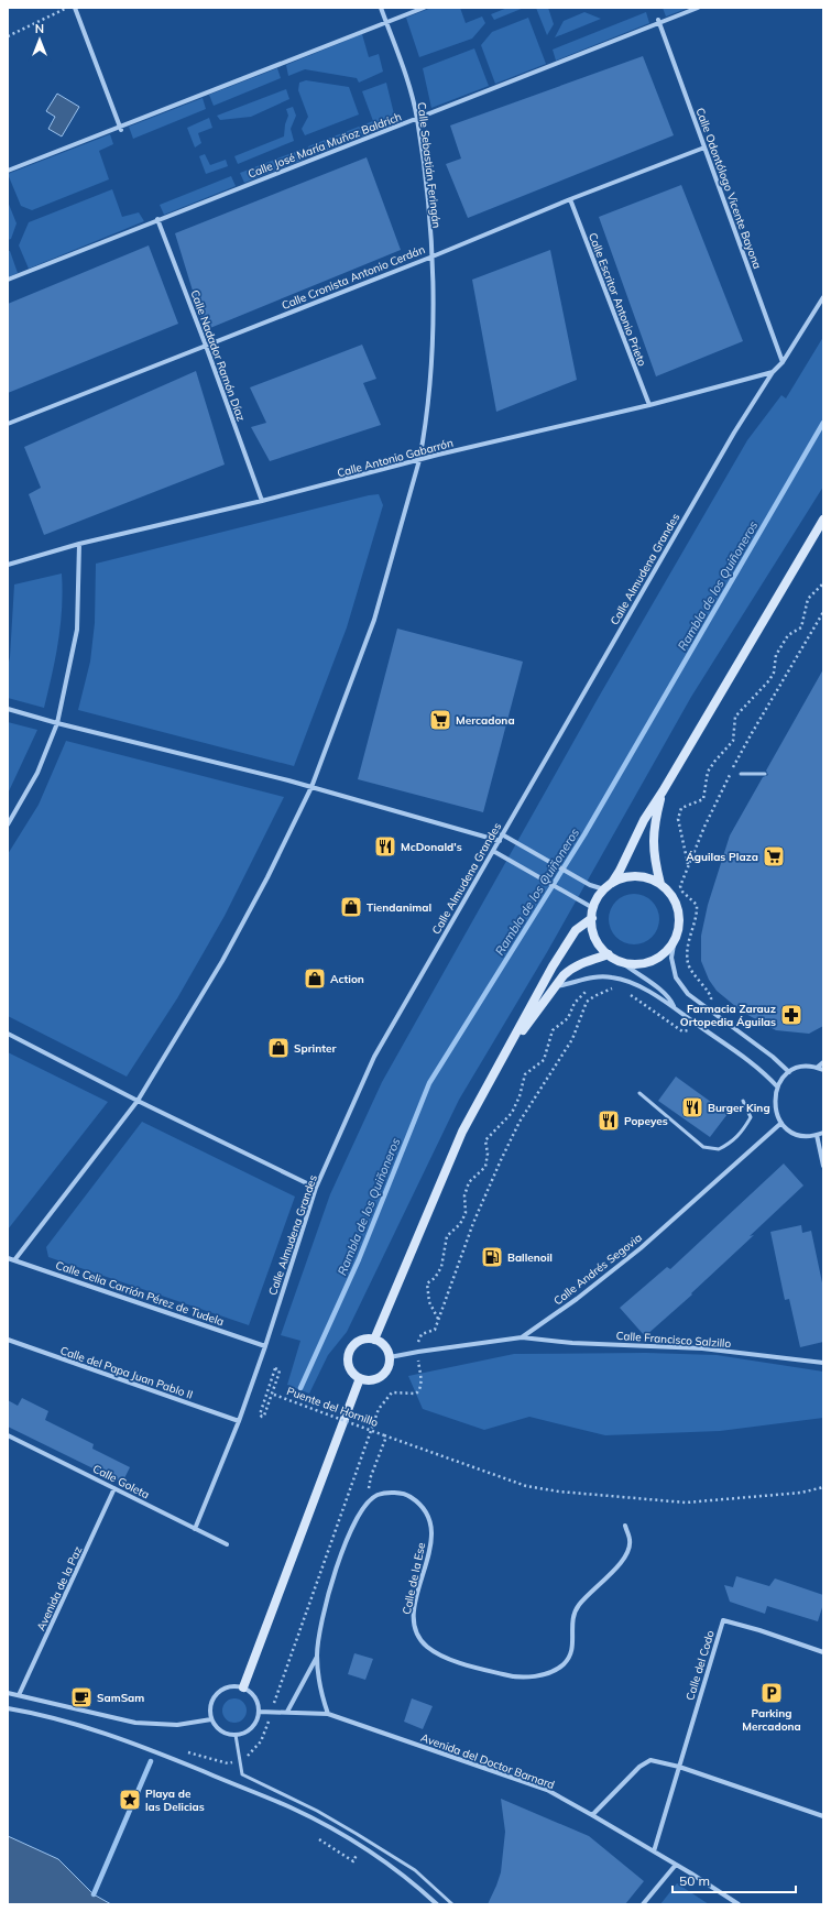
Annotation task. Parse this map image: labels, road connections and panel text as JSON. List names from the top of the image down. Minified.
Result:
{"streets":{"street":["Calle José María Muñoz Baldrich","Calle Sebastián Feringán","Calle Odontólogo Vicente Bayona","Calle Cronista Antonio Cerdán","Calle Escritor Antonio Prieto","Calle Nadador Ramón Díaz","Calle Antonio Gabarrón","Calle Almudena Grandes","Calle Andrés Segovia","Calle Celia Carrión Pérez de Tudela","Calle Francisco Salzillo","Calle del Papa Juan Pablo II","Calle Goleta","Calle de la Ese","Avenida de la Paz","Calle del Codo","Avenida del Doctor Barnard"],"path":["Puente del Hornillo"]},"crossings":[["Calle José María Muñoz Baldrich","Calle Sebastián Feringán"],["Calle José María Muñoz Baldrich","Calle Odontólogo Vicente Bayona"],["Calle José María Muñoz Baldrich","Calle Nadador Ramón Díaz"],["Calle Sebastián Feringán","Calle Cronista Antonio Cerdán"],["Calle Sebastián Feringán","Calle Antonio Gabarrón"],["Calle Sebastián Feringán","Calle Celia Carrión Pérez de Tudela"],["Calle Odontólogo Vicente Bayona","Calle Cronista Antonio Cerdán"],["Calle Cronista Antonio Cerdán","Calle Escritor Antonio Prieto"],["Calle Cronista Antonio Cerdán","Calle Nadador Ramón Díaz"],["Calle Escritor Antonio Prieto","Calle Antonio Gabarrón"],["Calle Nadador Ramón Díaz","Calle Antonio Gabarrón"],["Calle Antonio Gabarrón","Calle Almudena Grandes"],["Calle Almudena Grandes","Calle Celia Carrión Pérez de Tudela"],["Calle Almudena Grandes","Calle del Papa Juan Pablo II"],["Calle Almudena Grandes","Calle Goleta"],["Calle Andrés Segovia","Calle Francisco Salzillo"],["Calle Goleta","Avenida de la Paz"],["Calle de la Ese","Avenida del Doctor Barnard"],["Calle del Codo","Avenida del Doctor Barnard"]],"water":["Rambla de los Quiñoneros"],"places":{"supermarket":["Mercadona","Águilas Plaza"],"restaurant":["McDonald's","Burger King","Popeyes"],"shop":["Tiendanimal","Action","Sprinter"],"pharmacy":["Farmacia Zarauz Ortopedia Águilas"],"fuel station":["Ballenoil"],"parking":["Parking Mercadona"],"cafe":["SamSam"],"place":["Playa de las Delicias"]},"scale_bar":"50 m","north":"top"}
